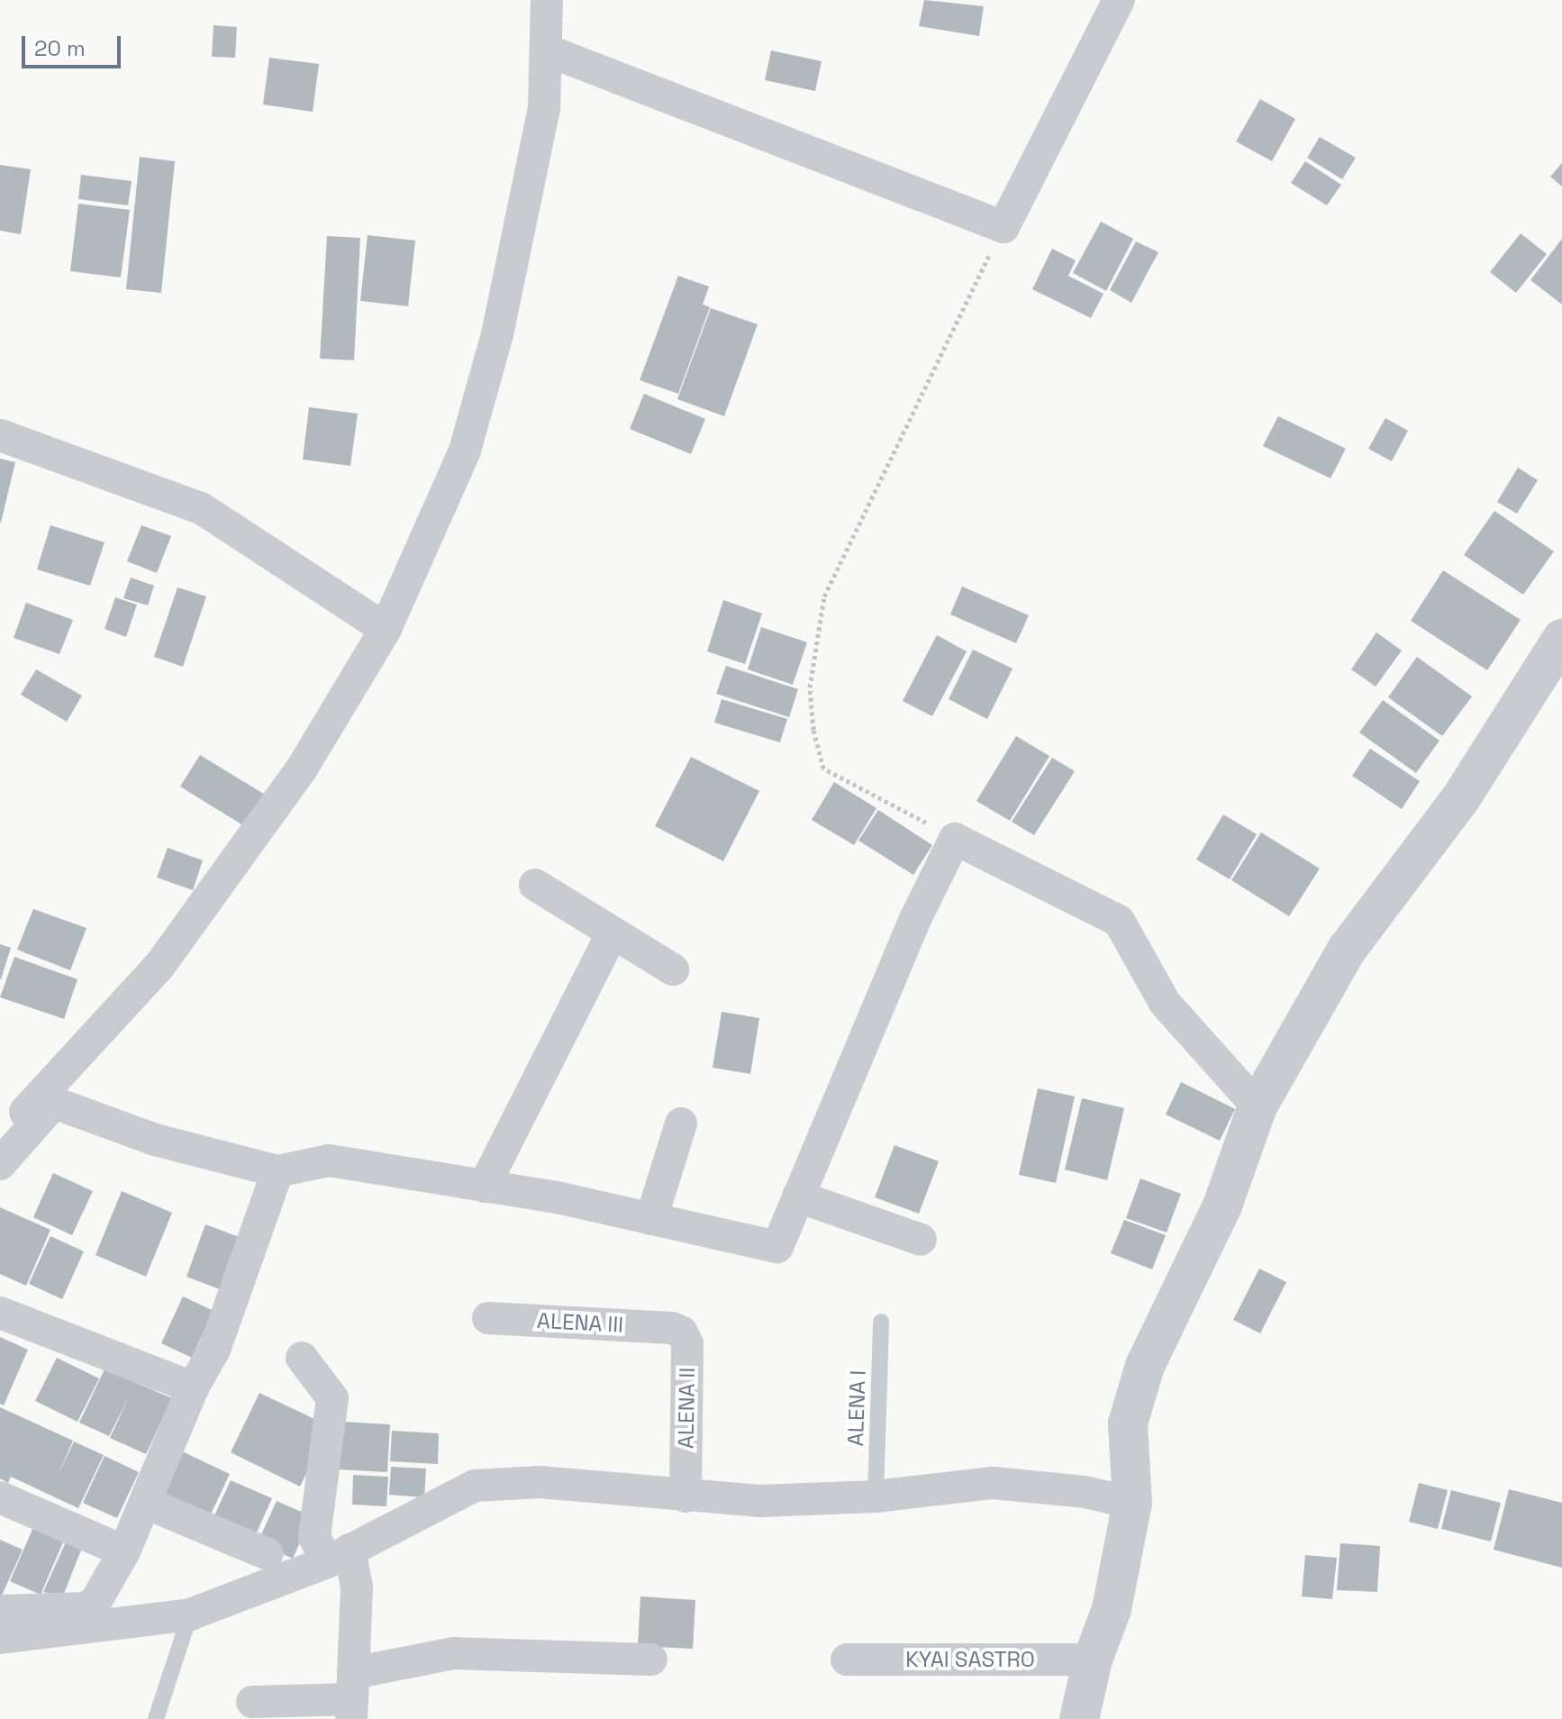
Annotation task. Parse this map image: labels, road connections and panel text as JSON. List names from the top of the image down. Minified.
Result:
{"streets":{"street":["ALENA III","ALENA II","KYAI SASTRO"],"lane":["ALENA I"]},"crossings":[["ALENA III","ALENA II"]],"scale_bar":"20 m"}
